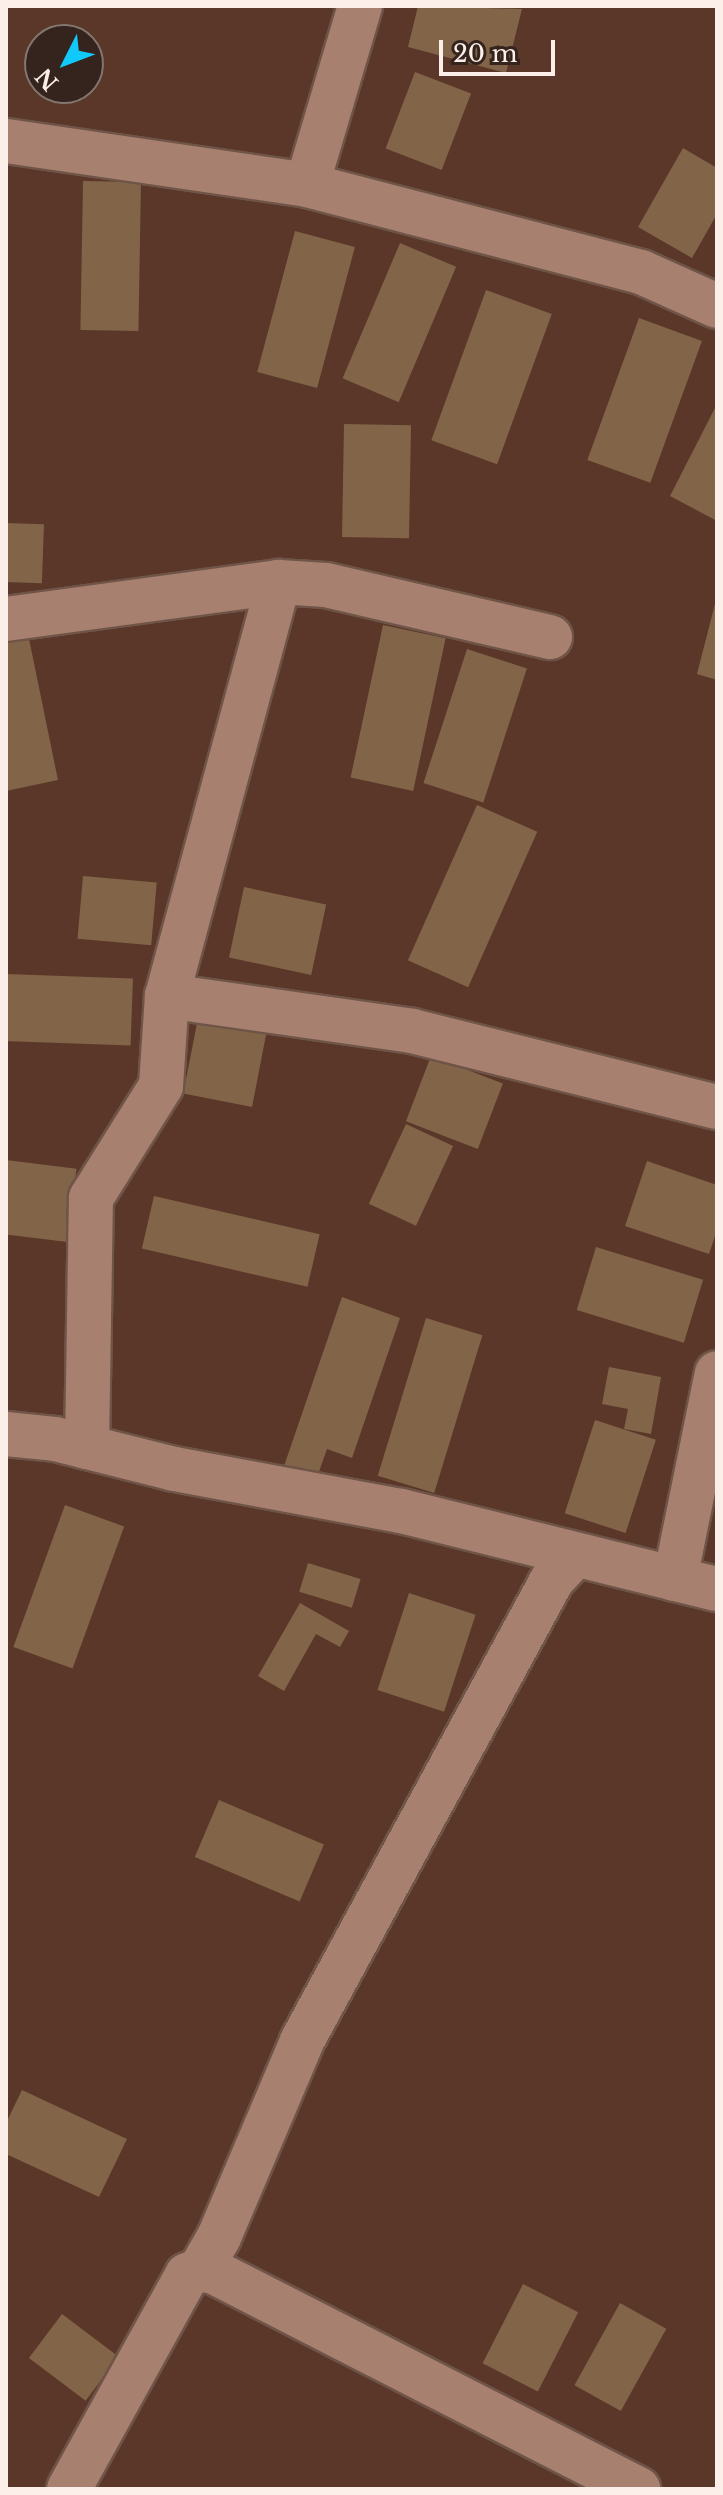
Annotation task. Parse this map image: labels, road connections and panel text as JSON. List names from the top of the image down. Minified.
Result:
{"scale_bar":"20 m","north":"bottom left"}
